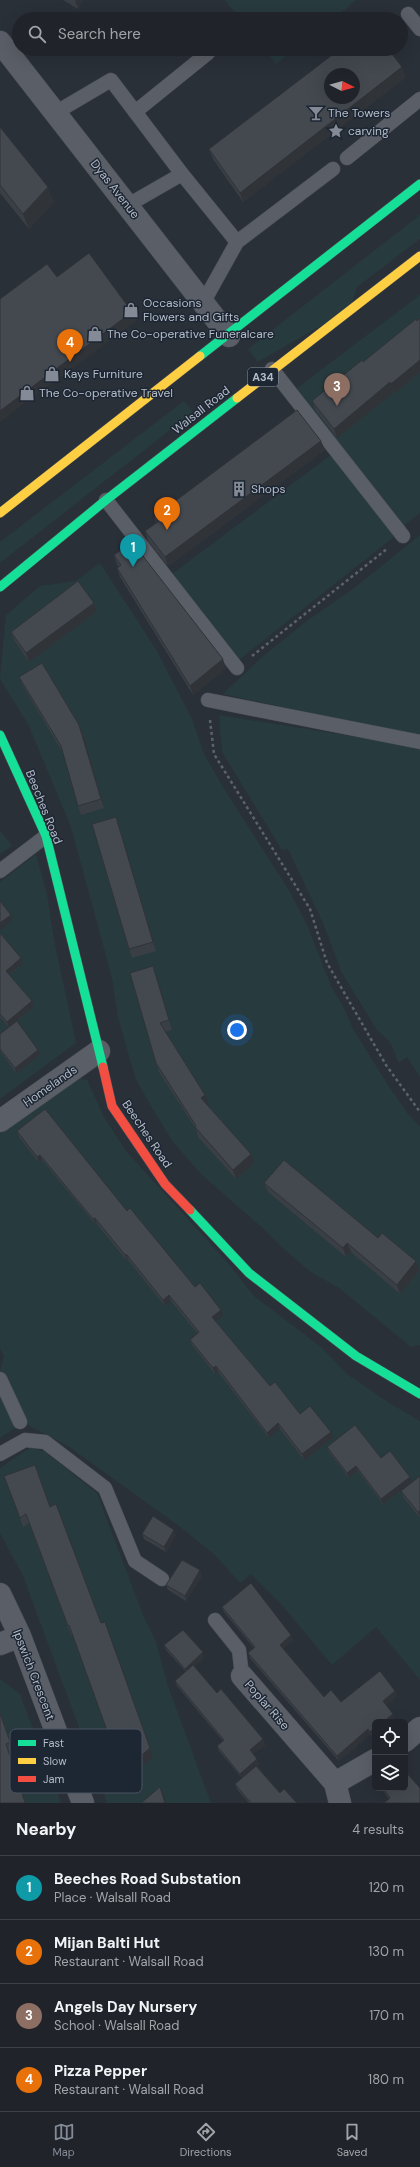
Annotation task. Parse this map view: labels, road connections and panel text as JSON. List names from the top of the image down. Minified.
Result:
{"streets":{"main road":["A34","Walsall Road","Beeches Road"],"street":["Dyas Avenue","Homelands","Ipswich Crescent","Poplar Rise"]},"crossings":[["Beeches Road","Homelands"]],"places":{"bar":["The Towers"],"place":["carving"],"shop":["Occasions Flowers and Gifts","The Co-operative Funeralcare","Kays Furniture","The Co-operative Travel"],"building":["Shops"]},"legend":["Fast","Slow","Jam"],"north":"right","page":{"search":"Search here","pins":["4","3","2","1"],"heading":["Nearby","4 results"],"list":[{"mark":"1","name":"Beeches Road Substation","note":"Place · Walsall Road","value":"120 m"},{"mark":"2","name":"Mijan Balti Hut","note":"Restaurant · Walsall Road","value":"130 m"},{"mark":"3","name":"Angels Day Nursery","note":"School · Walsall Road","value":"170 m"},{"mark":"4","name":"Pizza Pepper","note":"Restaurant · Walsall Road","value":"180 m"}],"nav":["Map","Directions","Saved"]}}
